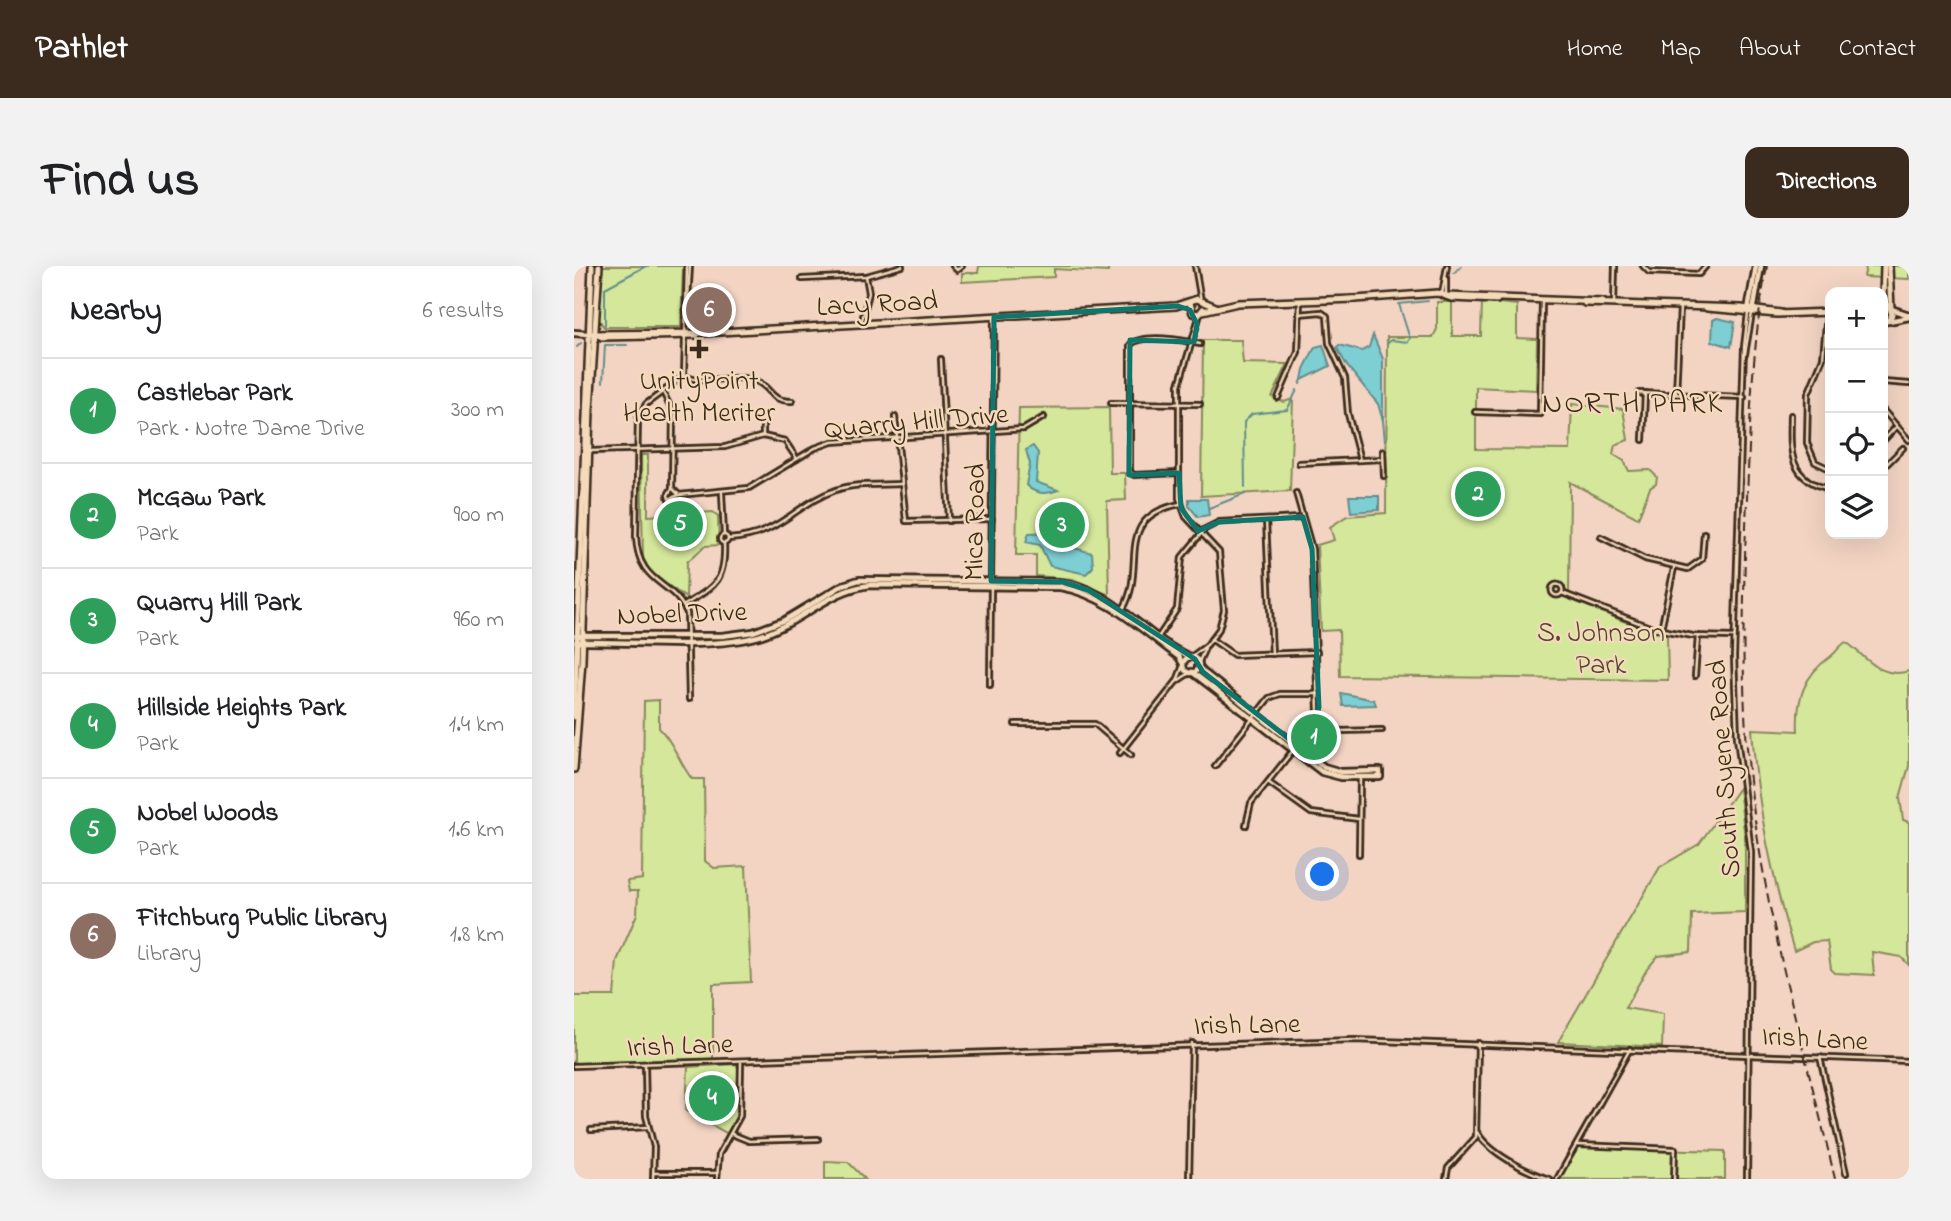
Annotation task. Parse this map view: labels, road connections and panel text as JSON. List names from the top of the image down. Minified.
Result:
{"streets":{"main road":["Lacy Road"],"street":["Quarry Hill Drive","Mica Road","Nobel Drive","South Syene Road","Irish Lane"]},"crossings":[["Lacy Road","Mica Road"],["Quarry Hill Drive","Mica Road"],["Mica Road","Nobel Drive"],["South Syene Road","Irish Lane"]],"districts":["NORTH PARK"],"parks":["S. Johnson Park"],"places":{"health":["UnityPoint Health Meriter"]},"page":{"header":"Pathlet","nav":["Home","Map","About","Contact"],"title":"Find us","buttons":"Directions","heading":["Nearby","6 results"],"pins":["6","2","5","3","1","4"],"map_buttons":["+","−"],"list":[{"mark":"1","name":"Castlebar Park","note":"Park · Notre Dame Drive","value":"300 m"},{"mark":"2","name":"McGaw Park","note":"Park","value":"900 m"},{"mark":"3","name":"Quarry Hill Park","note":"Park","value":"960 m"},{"mark":"4","name":"Hillside Heights Park","note":"Park","value":"1.4 km"},{"mark":"5","name":"Nobel Woods","note":"Park","value":"1.6 km"},{"mark":"6","name":"Fitchburg Public Library","note":"Library","value":"1.8 km"}]}}
